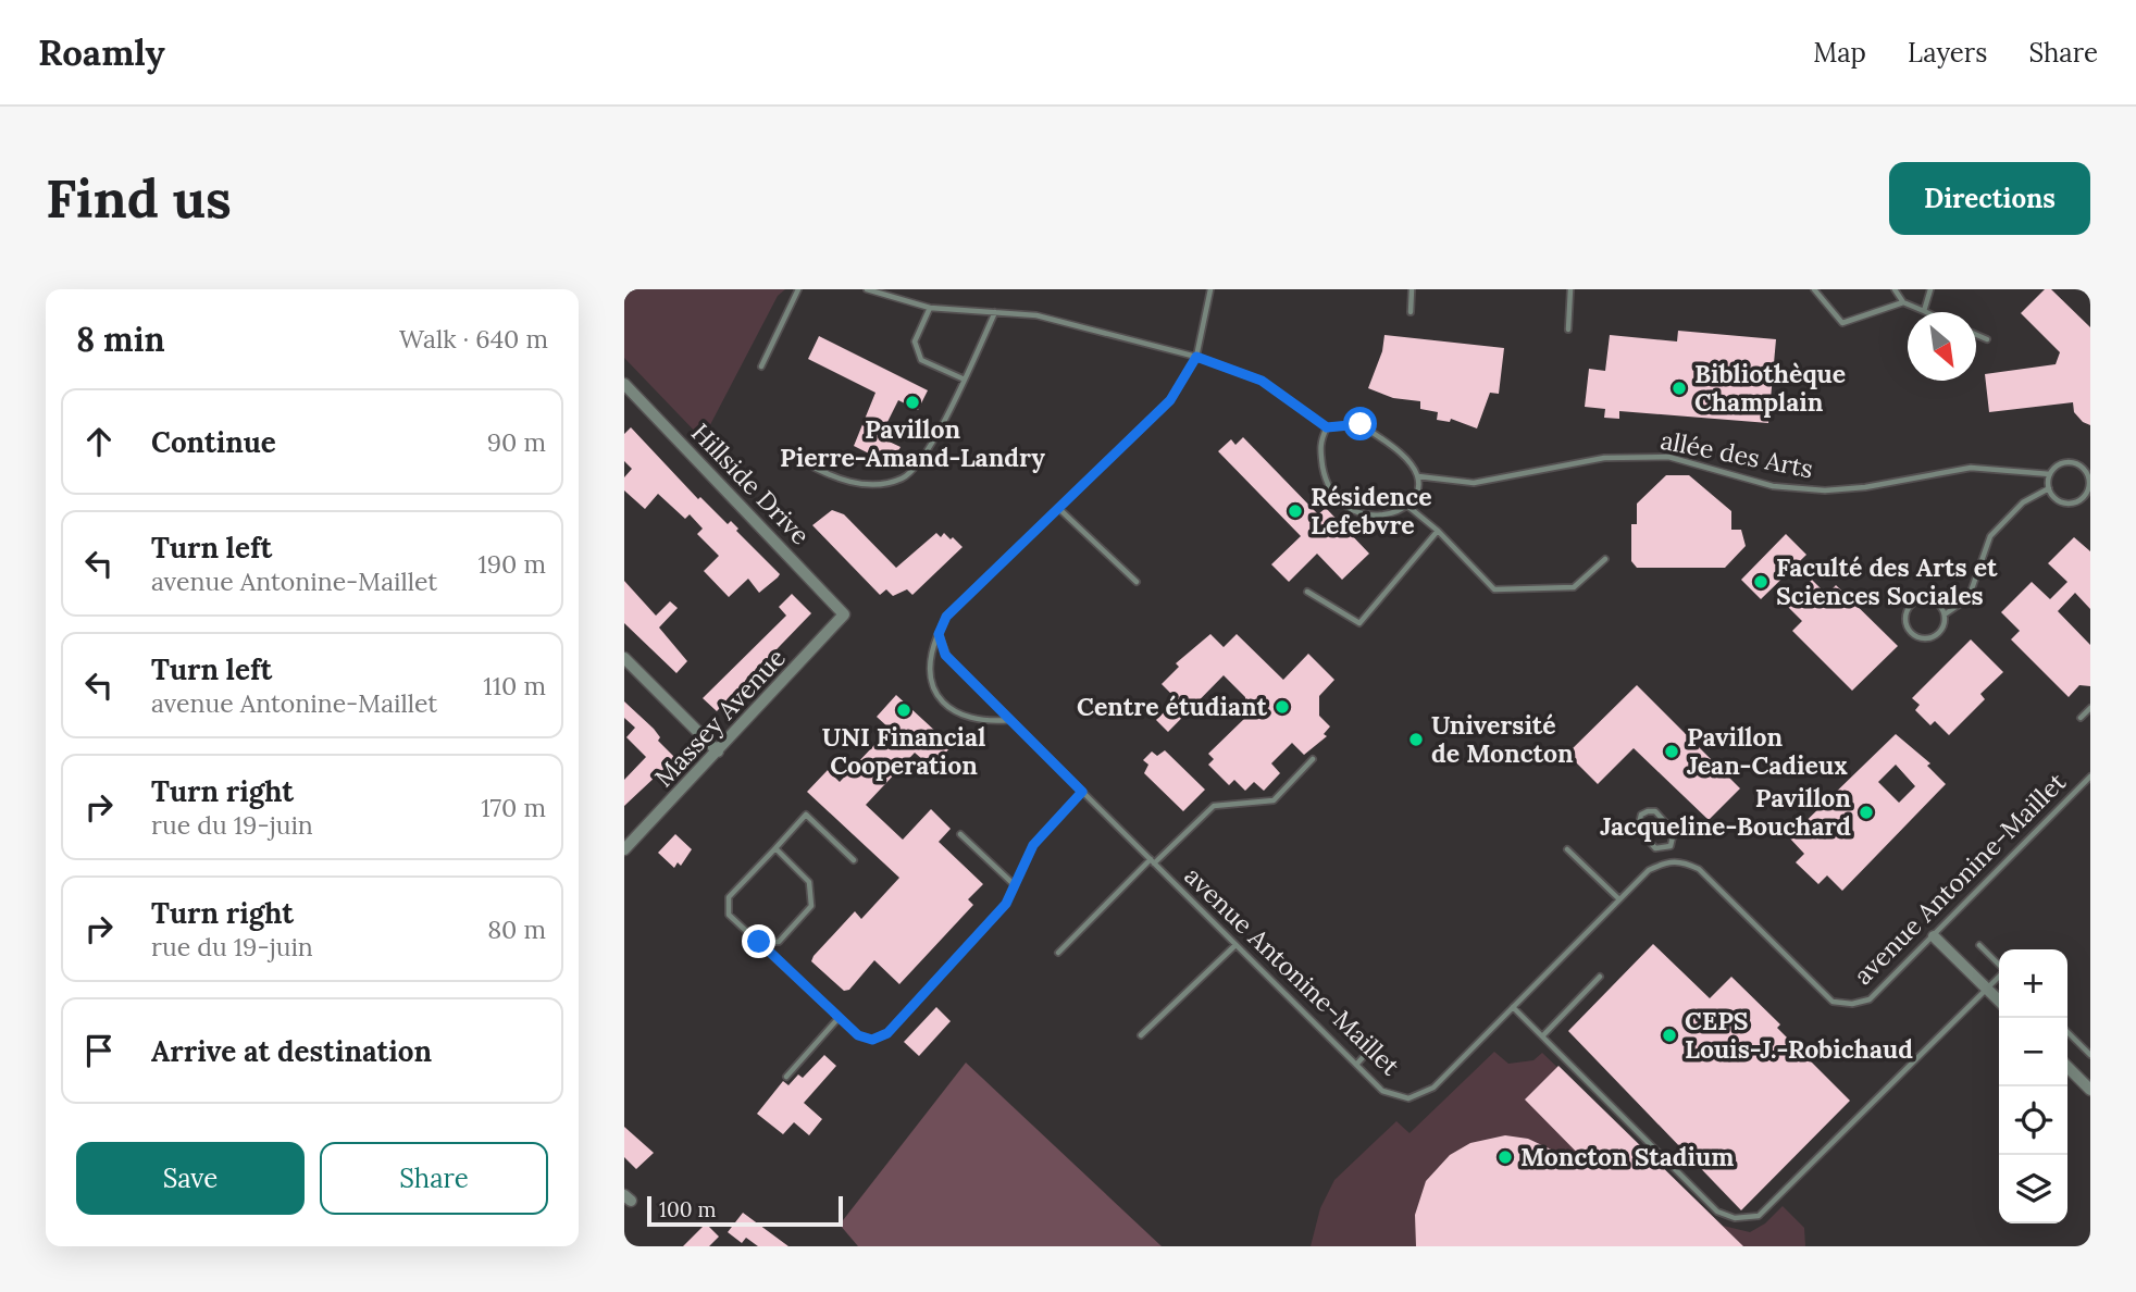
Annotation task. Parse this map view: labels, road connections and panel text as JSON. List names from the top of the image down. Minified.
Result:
{"streets":{"street":["Hillside Drive","Massey Avenue"],"lane":["allée des Arts","avenue Antonine-Maillet"]},"crossings":[["Hillside Drive","Massey Avenue"]],"places":["Bibliothèque Champlain","Pavillon Pierre-Amand-Landry","Résidence Lefebvre","Faculté des Arts et Sciences Sociales","Centre étudiant","UNI Financial Cooperation","Université de Moncton","Pavillon Jean-Cadieux","Pavillon Jacqueline-Bouchard","CEPS Louis-J.-Robichaud","Moncton Stadium"],"scale_bar":"100 m","north":"bottom right","page":{"header":"Roamly","nav":["Map","Layers","Share"],"buttons":["Directions",["Save","Share"]],"title":"Find us","heading":["8 min","Walk · 640 m"],"list":[["Continue","90 m"],["Turn left","avenue Antonine-Maillet","190 m"],["Turn left","avenue Antonine-Maillet","110 m"],["Turn right","rue du 19-juin","170 m"],["Turn right","rue du 19-juin","80 m"],"Arrive at destination"],"map_buttons":["+","−"],"scale":"100 m"}}
